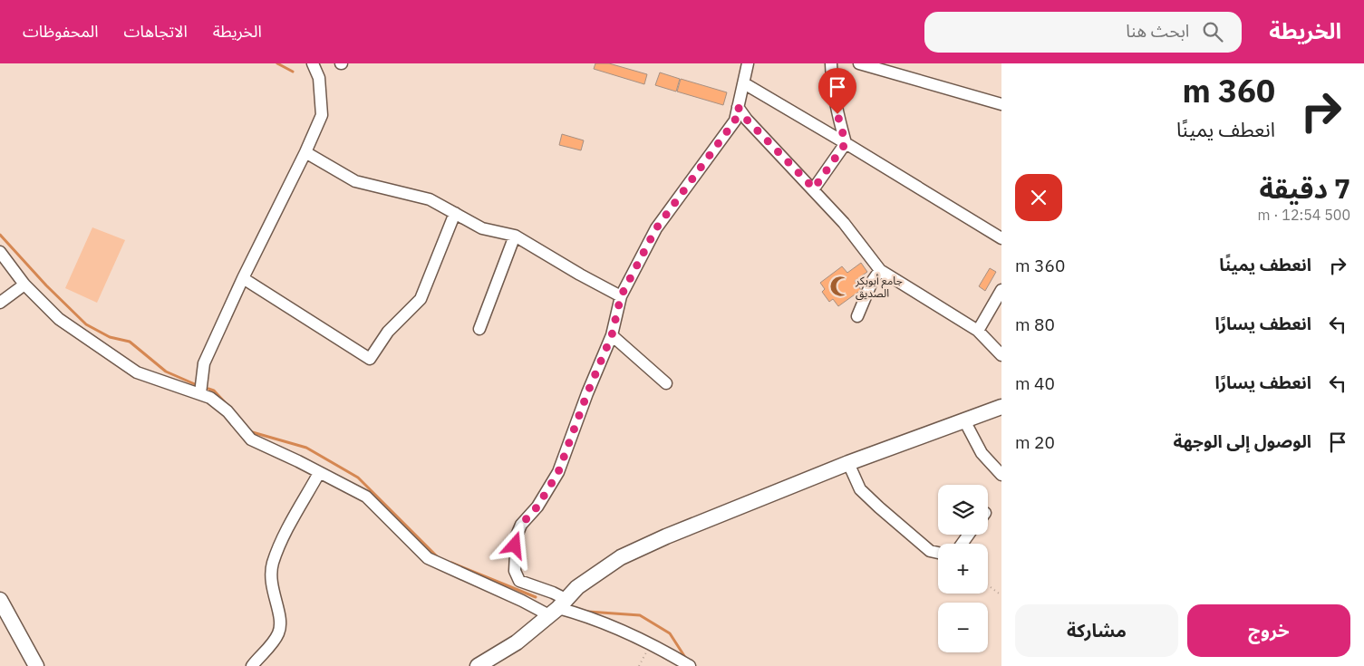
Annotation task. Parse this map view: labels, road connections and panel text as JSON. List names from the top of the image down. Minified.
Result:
{"places":{"mosque":["جامع أبوبكر الصديق"]},"page":{"header":"الخريطة","search":"ابحث هنا","nav":["الخريطة","الاتجاهات","المحفوظات"],"turn":["360 m","انعطف يمينًا"],"heading":["7 دقيقة","500 m · 12:54"],"list":[{"name":"انعطف يمينًا","value":"360 m"},{"name":"انعطف يسارًا","value":"80 m"},{"name":"انعطف يسارًا","value":"40 m"},{"name":"الوصول إلى الوجهة","value":"20 m"}],"map_buttons":["+","−"],"buttons":["خروج","مشاركة"]}}
